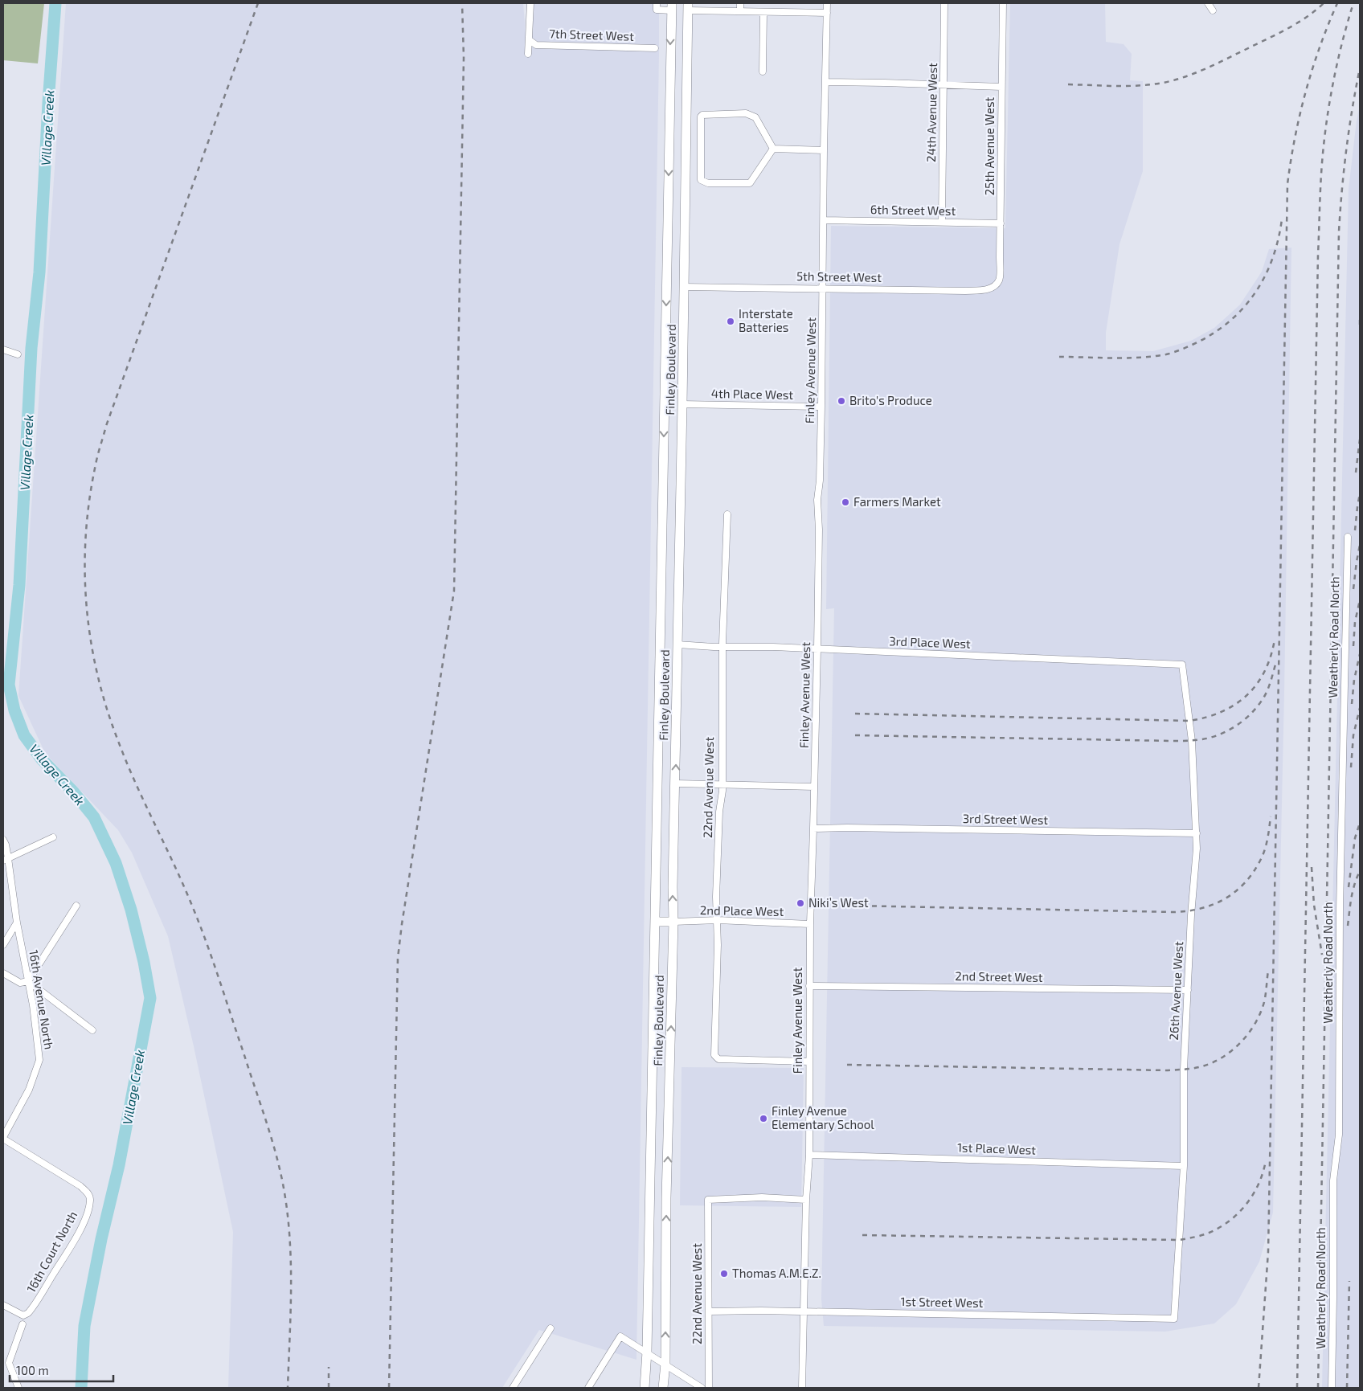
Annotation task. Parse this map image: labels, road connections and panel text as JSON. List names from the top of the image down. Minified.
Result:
{"streets":{"main road":["Finley Boulevard"],"street":["7th Street West","24th Avenue West","25th Avenue West","6th Street West","5th Street West","Finley Avenue West","4th Place West","Weatherly Road North","3rd Place West","22nd Avenue West","3rd Street West","2nd Place West","2nd Street West","26th Avenue West","16th Avenue North","1st Place West","16th Court North","1st Street West"]},"crossings":[["24th Avenue West","6th Street West"],["25th Avenue West","6th Street West"],["25th Avenue West","5th Street West"],["6th Street West","Finley Avenue West"],["5th Street West","Finley Boulevard"],["5th Street West","Finley Avenue West"],["Finley Boulevard","4th Place West"],["Finley Boulevard","3rd Place West"],["Finley Boulevard","2nd Place West"],["Finley Avenue West","4th Place West"],["Finley Avenue West","3rd Place West"],["Finley Avenue West","22nd Avenue West"],["Finley Avenue West","3rd Street West"],["Finley Avenue West","2nd Place West"],["Finley Avenue West","2nd Street West"],["Finley Avenue West","1st Place West"],["Finley Avenue West","1st Street West"],["3rd Place West","22nd Avenue West"],["3rd Place West","26th Avenue West"],["22nd Avenue West","2nd Place West"],["22nd Avenue West","1st Street West"],["3rd Street West","26th Avenue West"],["2nd Street West","26th Avenue West"],["26th Avenue West","1st Place West"],["26th Avenue West","1st Street West"],["16th Avenue North","16th Court North"]],"water":["Village Creek"],"places":["Interstate Batteries","Brito's Produce","Farmers Market","Niki’s West","Finley Avenue Elementary School","Thomas A.M.E.Z."],"scale_bar":"100 m"}
